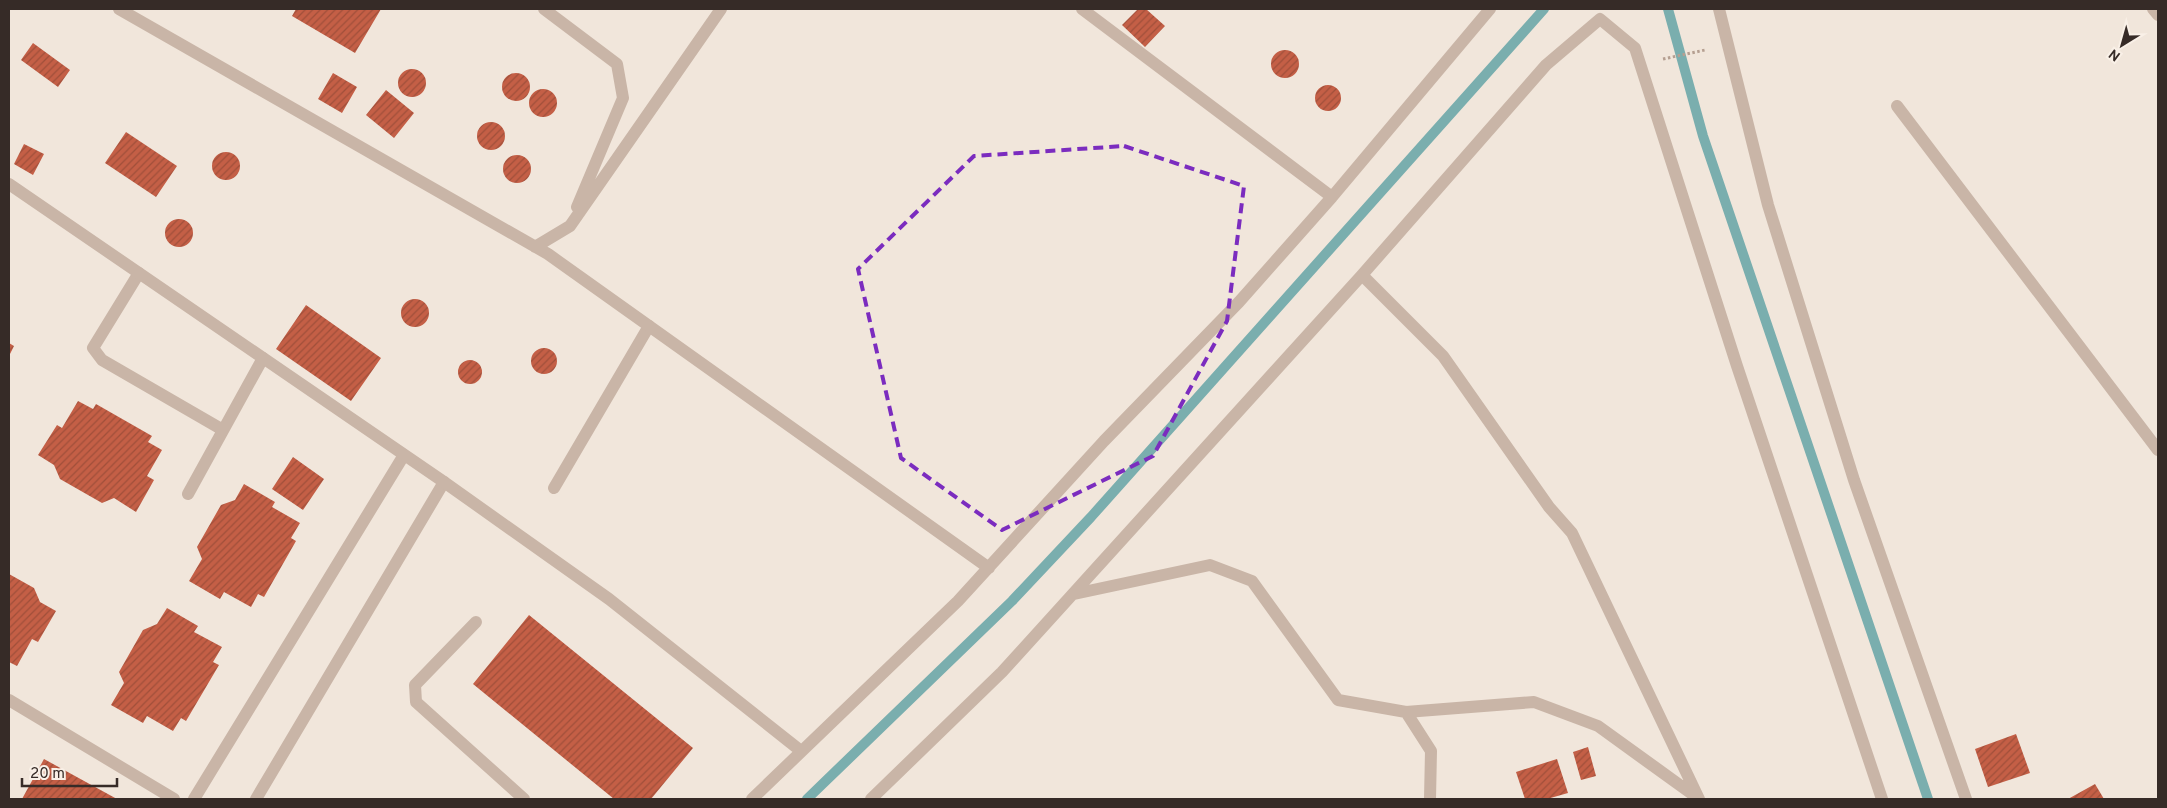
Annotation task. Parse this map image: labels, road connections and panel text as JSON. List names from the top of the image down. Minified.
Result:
{"scale_bar":"20 m","north":"bottom left"}
